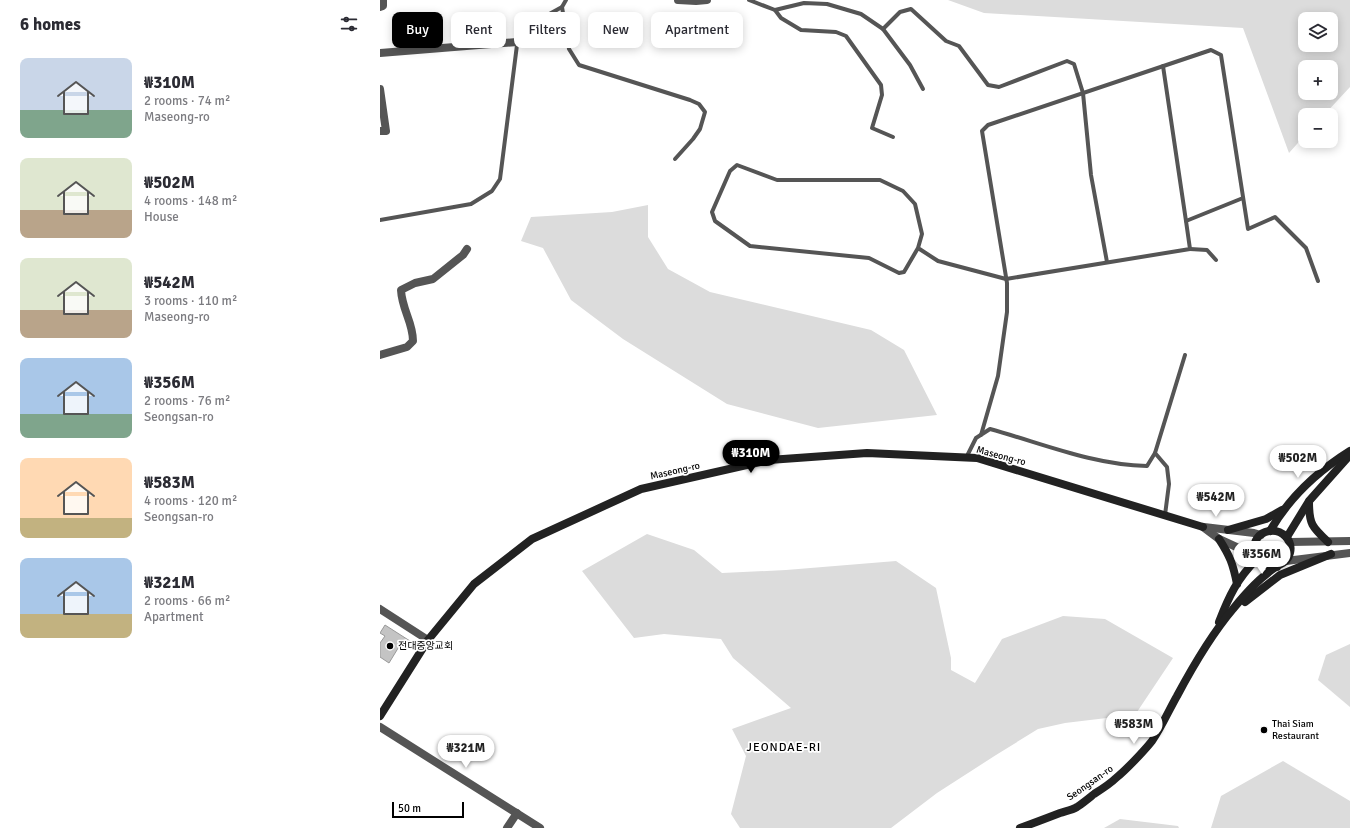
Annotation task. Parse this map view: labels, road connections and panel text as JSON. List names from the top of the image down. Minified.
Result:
{"streets":{"main road":["Maseong-ro","Seongsan-ro"]},"districts":["JEONDAE-RI"],"places":["전대중앙교회","Thai Siam Restaurant"],"scale_bar":"50 m","page":{"heading":"6 homes","map_buttons":["+","−"],"chip":["Buy","Rent","Filters","New","Apartment"],"list":[{"name":"₩310M","note":"2 rooms · 74 m² · Maseong-ro"},{"name":"₩502M","note":"4 rooms · 148 m² · House"},{"name":"₩542M","note":"3 rooms · 110 m² · Maseong-ro"},{"name":"₩356M","note":"2 rooms · 76 m² · Seongsan-ro"},{"name":"₩583M","note":"4 rooms · 120 m² · Seongsan-ro"},{"name":"₩321M","note":"2 rooms · 66 m² · Apartment"}],"price":["₩310M","₩502M","₩542M","₩356M","₩583M","₩321M"],"scale":"50 m"}}
